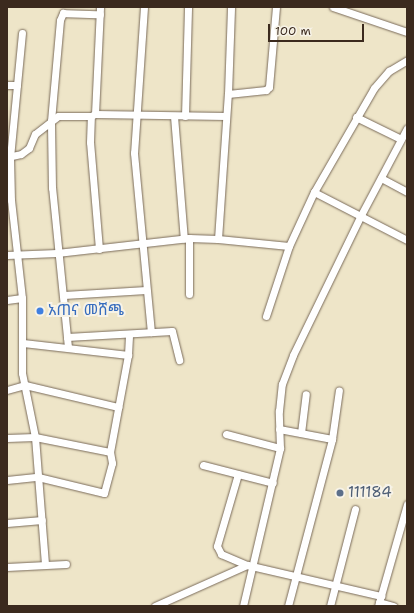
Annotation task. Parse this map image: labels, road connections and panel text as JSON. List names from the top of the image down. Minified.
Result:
{"places":["አጠና መሸጫ","111184"],"scale_bar":"100 m"}
